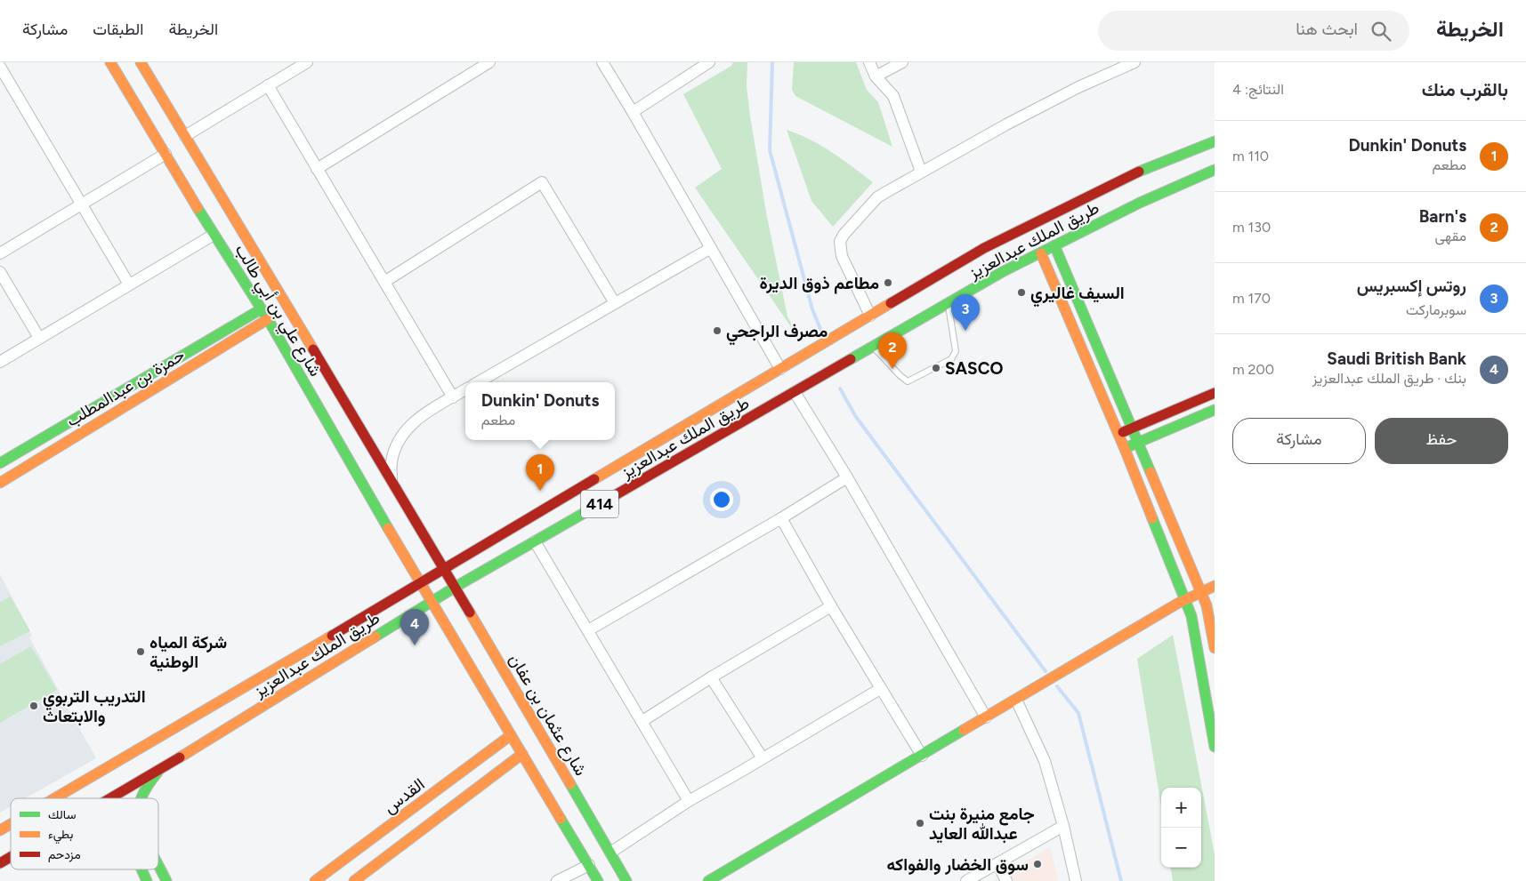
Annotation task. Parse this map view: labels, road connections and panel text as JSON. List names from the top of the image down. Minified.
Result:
{"streets":{"main road":["طريق الملك عبدالعزيز","شارع علي بن أبي طالب","حمزة بن عبدالمطلب","414","شارع عثمان بن عفان","القدس"]},"crossings":[["طريق الملك عبدالعزيز","شارع علي بن أبي طالب"],["طريق الملك عبدالعزيز","شارع عثمان بن عفان"],["شارع علي بن أبي طالب","حمزة بن عبدالمطلب"],["شارع علي بن أبي طالب","شارع عثمان بن عفان"]],"places":["مطاعم ذوق الديرة","السيف غاليري","مصرف الراجحي","SASCO","شركة المياه الوطنية","التدريب التربوي والابتعاث","جامع منيرة بنت عبدالله العايد","سوق الخضار والفواكه"],"legend":["سالك","بطيء","مزدحم"],"page":{"header":"الخريطة","search":"ابحث هنا","nav":["الخريطة","الطبقات","مشاركة"],"heading":["بالقرب منك","النتائج: 4"],"list":[{"mark":"1","name":"Dunkin' Donuts","note":"مطعم","value":"110 m"},{"mark":"2","name":"Barn's","note":"مقهى","value":"130 m"},{"mark":"3","name":"روتس إكسبريس","note":"سوبرماركت","value":"170 m"},{"mark":"4","name":"Saudi British Bank","note":"بنك · طريق الملك عبدالعزيز","value":"200 m"}],"pins":["3","2","1","4"],"popup":["Dunkin' Donuts","مطعم"],"buttons":["حفظ","مشاركة"],"map_buttons":["+","−"]}}
